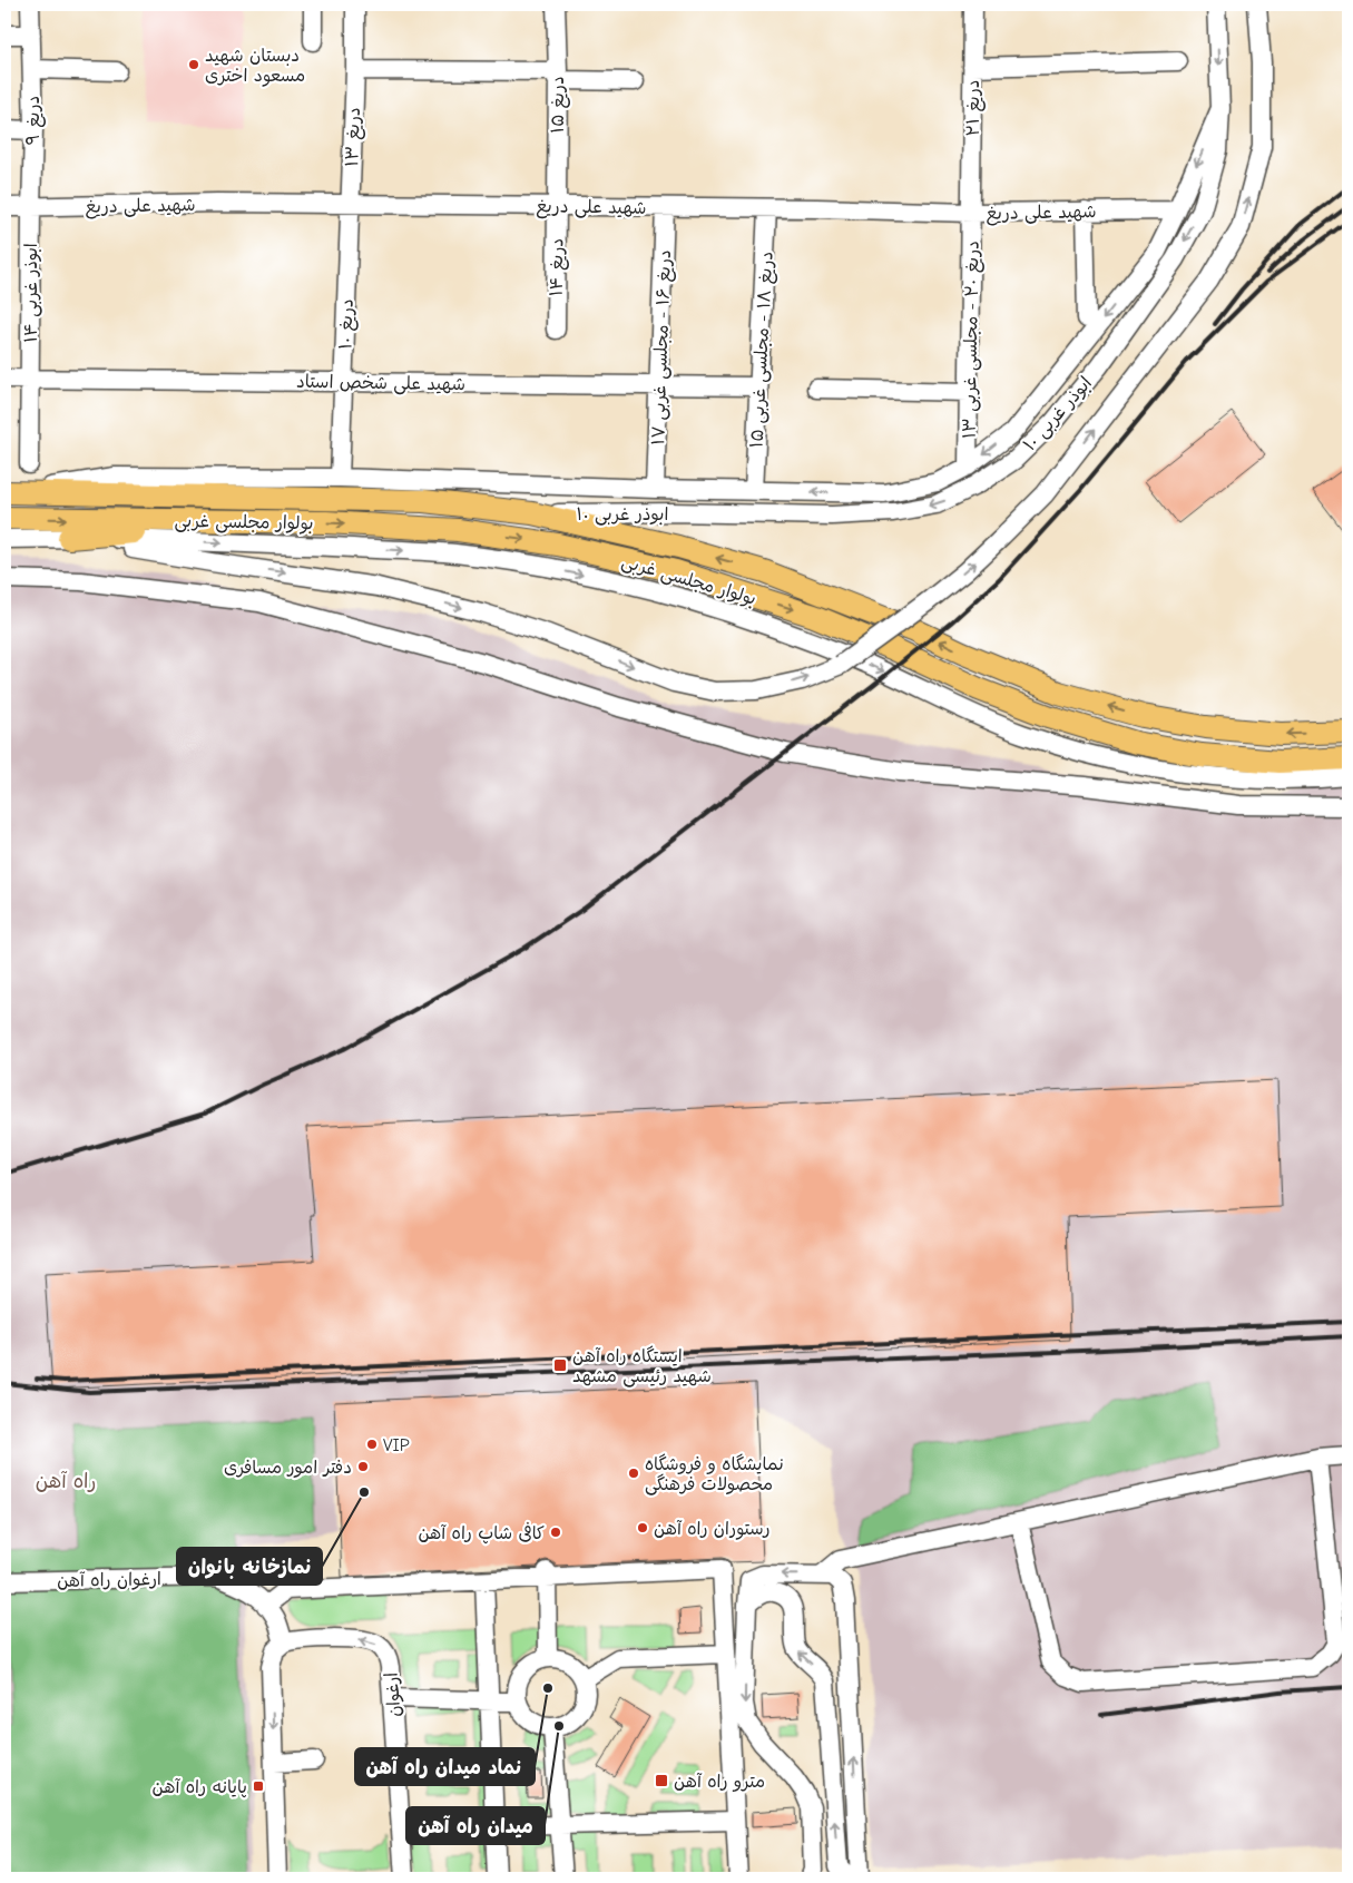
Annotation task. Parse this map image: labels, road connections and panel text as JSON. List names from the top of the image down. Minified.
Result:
{"streets":{"main road":["بولوار مجلسی غربی"],"street":["دریغ ۱۵","دریغ ۲۱","دریغ ۹","دریغ ۱۳","شهید علی دریغ","دریغ ۱۴","ابوذر غربی ۱۴","دریغ ۱۰","دریغ ۲۰ - مجلسی غربی ۱۳","دریغ ۱۶ - مجلسی غربی ۱۷","دریغ ۱۸ - مجلسی غربی ۱۵","شهید علی شخص استاد","ابوذر غربی ۱۰","ارغوان راه آهن","ارغوان"]},"crossings":[["دریغ ۱۵","شهید علی دریغ"],["دریغ ۱۵","دریغ ۱۴"],["دریغ ۲۱","شهید علی دریغ"],["دریغ ۲۱","دریغ ۲۰ - مجلسی غربی ۱۳"],["دریغ ۹","شهید علی دریغ"],["دریغ ۹","ابوذر غربی ۱۴"],["دریغ ۱۳","شهید علی دریغ"],["دریغ ۱۳","دریغ ۱۰"],["شهید علی دریغ","دریغ ۱۴"],["شهید علی دریغ","ابوذر غربی ۱۴"],["شهید علی دریغ","دریغ ۱۰"],["شهید علی دریغ","دریغ ۲۰ - مجلسی غربی ۱۳"],["شهید علی دریغ","دریغ ۱۶ - مجلسی غربی ۱۷"],["شهید علی دریغ","دریغ ۱۸ - مجلسی غربی ۱۵"],["ابوذر غربی ۱۴","شهید علی شخص استاد"],["دریغ ۱۰","شهید علی شخص استاد"],["دریغ ۱۶ - مجلسی غربی ۱۷","شهید علی شخص استاد"],["دریغ ۱۸ - مجلسی غربی ۱۵","شهید علی شخص استاد"],["ابوذر غربی ۱۰","بولوار مجلسی غربی"]],"districts":["راه آهن"],"places":{"other":["دبستان شهید مسعود اختری","VIP","دفتر امور مسافری","نمایشگاه و فروشگاه محصولات فرهنگی","نمازخانه بانوان","رستوران راه آهن","کافی شاپ راه آهن","نماد میدان راه آهن","میدان راه آهن"],"transit":["ایستگاه راه آهن شهید رئیسی مشهد","مترو راه آهن","پایانه راه آهن"]}}
